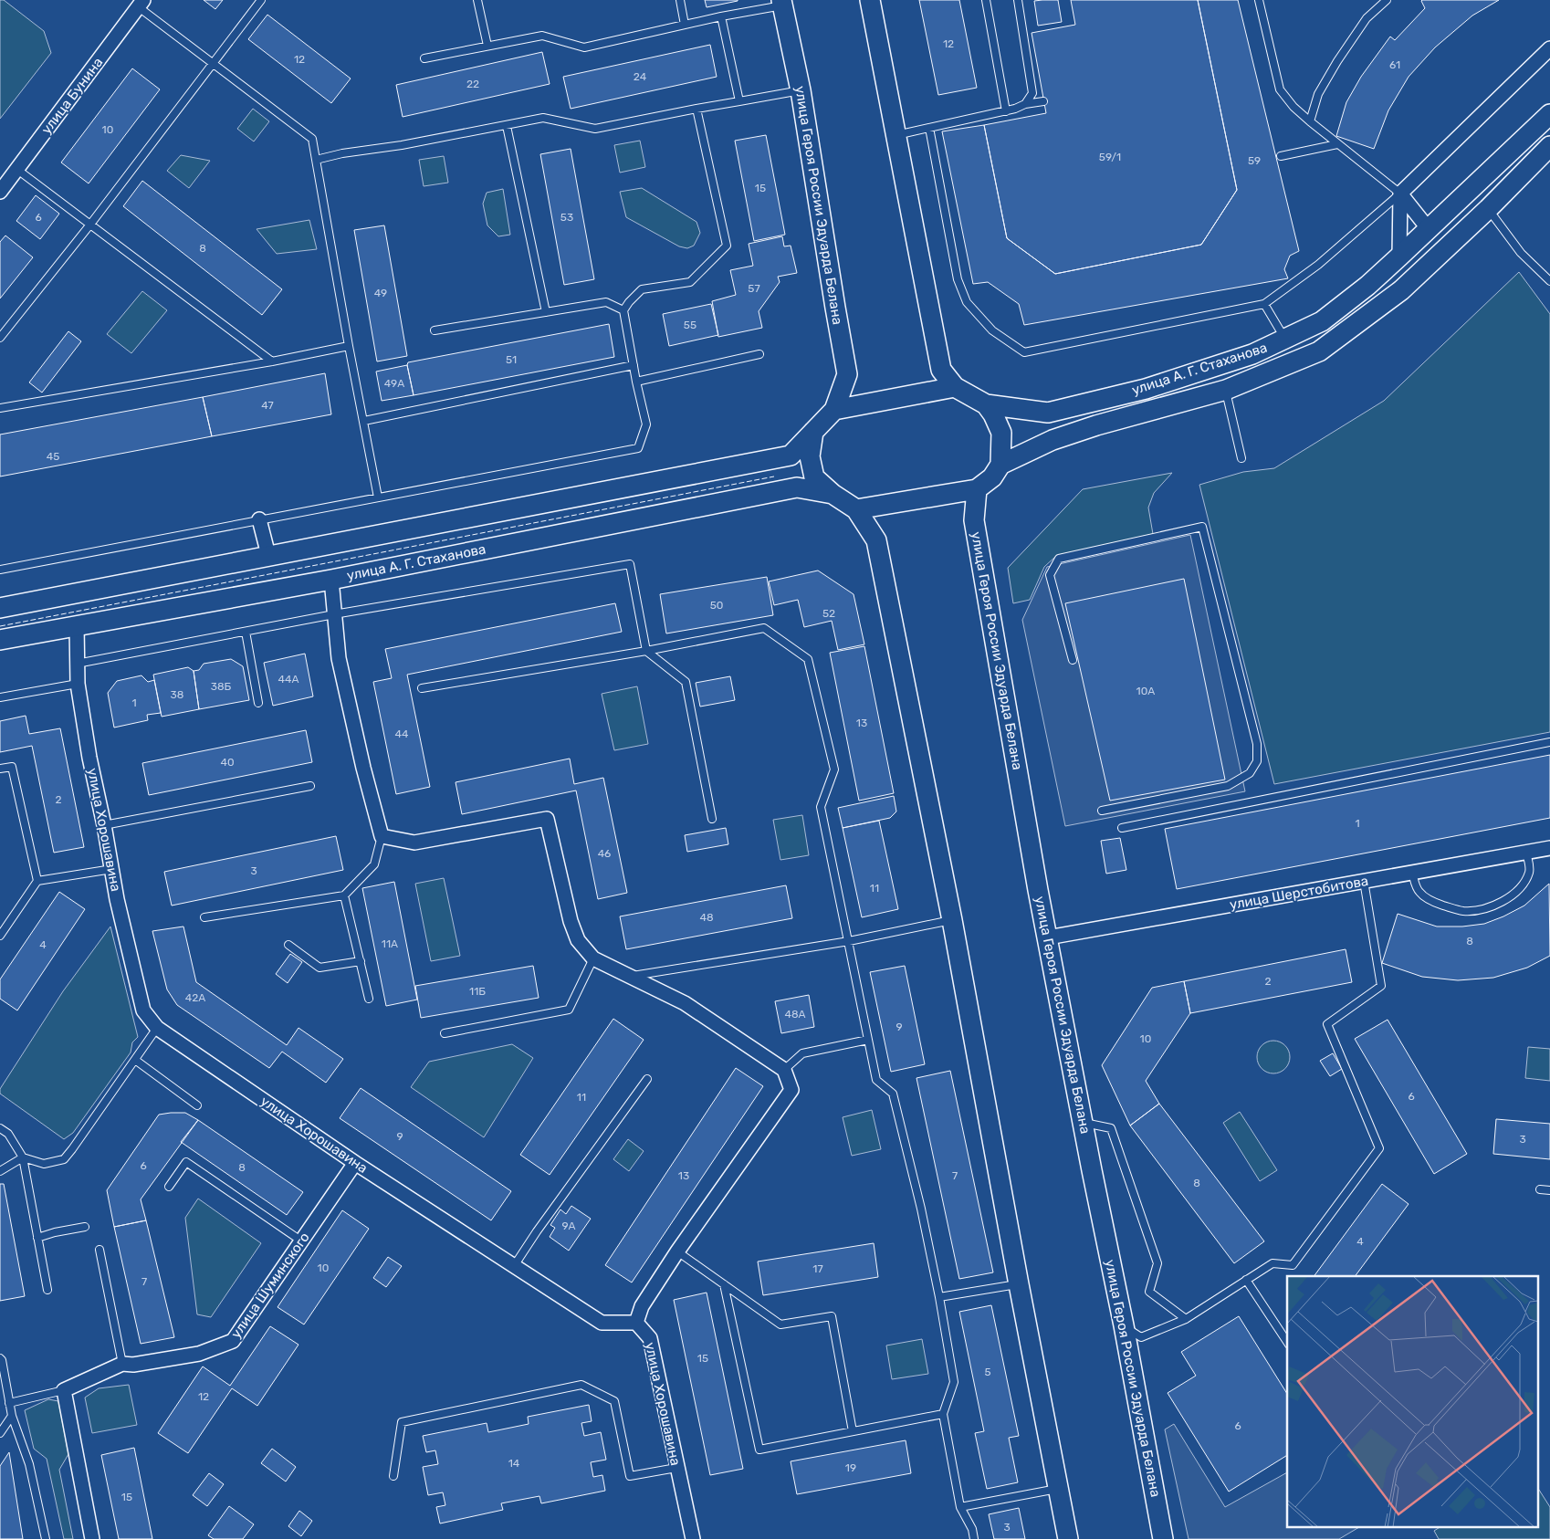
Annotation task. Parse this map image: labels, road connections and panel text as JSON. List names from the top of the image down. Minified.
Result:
{"streets":{"main road":["улица Героя России Эдуарда Белана","улица А. Г. Стаханова"],"street":["улица Бунина","улица Хорошавина","улица Шерстобитова","улица Шуминского"]},"crossings":[["улица Героя России Эдуарда Белана","улица Шерстобитова"],["улица А. Г. Стаханова","улица Хорошавина"],["улица Хорошавина","улица Шуминского"]],"house_numbers":["12","12","61","24","22","10","59/1","59","15","6","53","8","57","49","55","51","49А","47","45","50","52","44А","38Б","10А","38","1","13","44","40","2","1","46","3","11","48","8","11А","4","2","11Б","42А","48А","9","10","6","11","9","3","6","8","13","7","8","9А","4","10","17","7","15","5","12","6","14","19","15","3"]}
